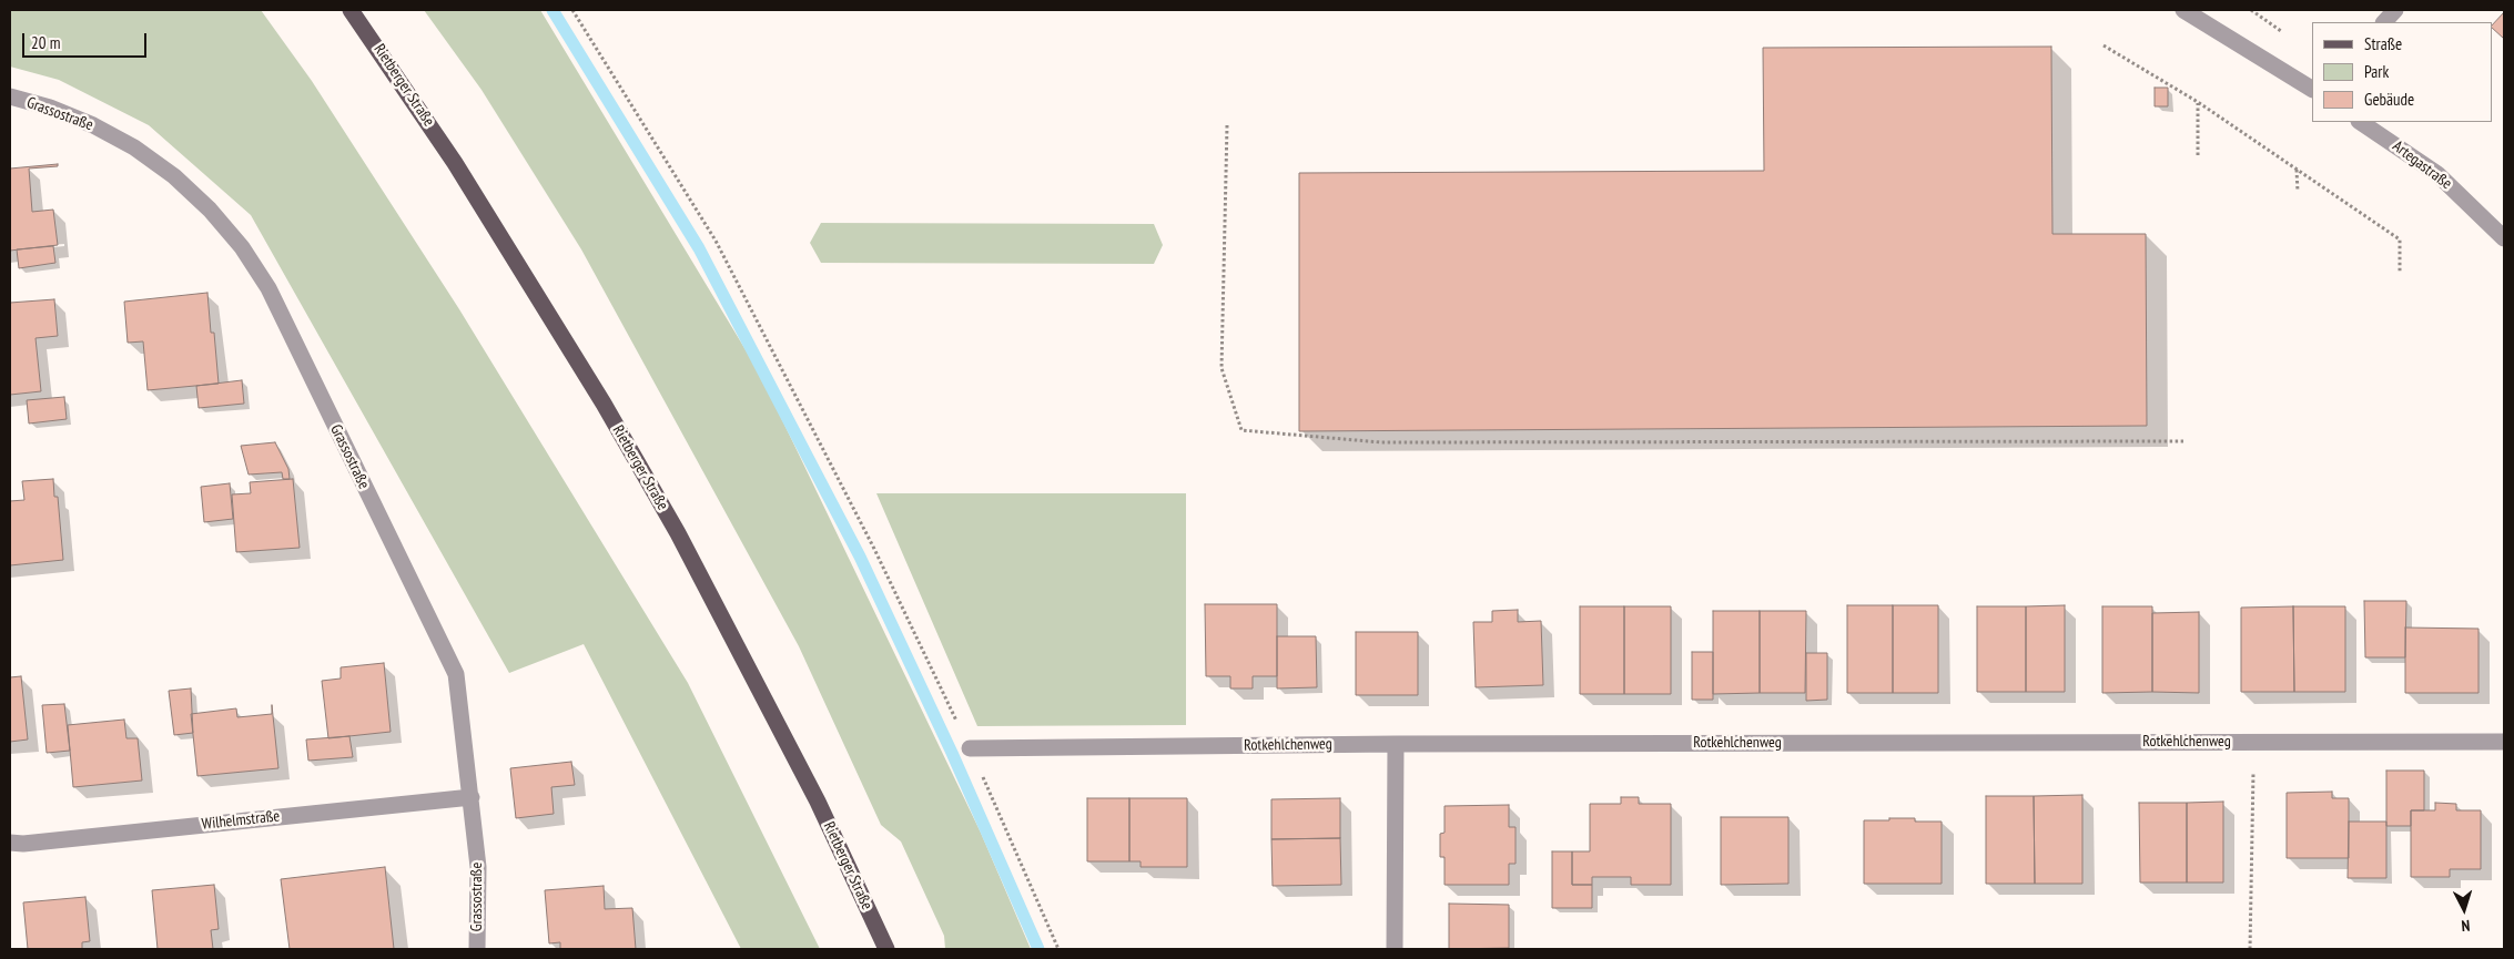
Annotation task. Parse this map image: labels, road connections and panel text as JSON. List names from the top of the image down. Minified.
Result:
{"streets":{"main road":["Rietberger Straße"],"street":["Grassostraße","Artegastraße","Rotkehlchenweg","Wilhelmstraße"]},"crossings":[["Grassostraße","Wilhelmstraße"]],"legend":["Straße","Park","Gebäude"],"scale_bar":"20 m","north":"bottom"}
